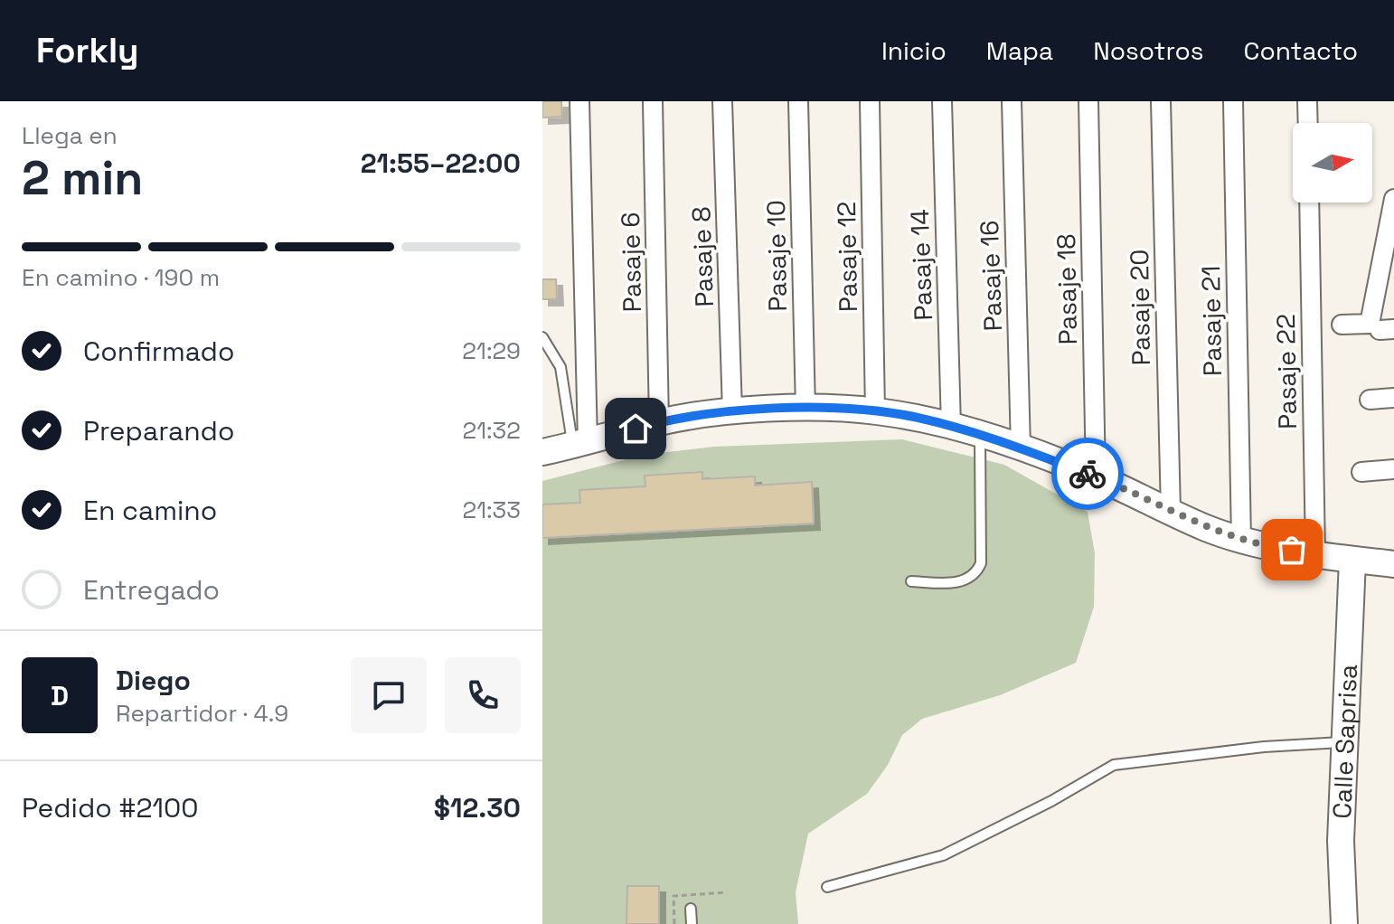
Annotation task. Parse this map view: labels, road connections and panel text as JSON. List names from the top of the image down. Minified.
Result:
{"streets":{"street":["Pasaje 10","Pasaje 8","Pasaje 12","Pasaje 6","Pasaje 14","Pasaje 16","Pasaje 18","Pasaje 20","Pasaje 21","Pasaje 22","Calle Saprisa"]},"north":"right","page":{"header":"Forkly","nav":["Inicio","Mapa","Nosotros","Contacto"],"heading":["2 min","Llega en","21:55–22:00"],"panel":["Diego","Repartidor · 4.9","Pedido #2100","$12.30"],"bar":"En camino · 190 m","list":[["Confirmado","21:29"],["Preparando","21:32"],["En camino","21:33"],"Entregado"],"round":"D"}}
